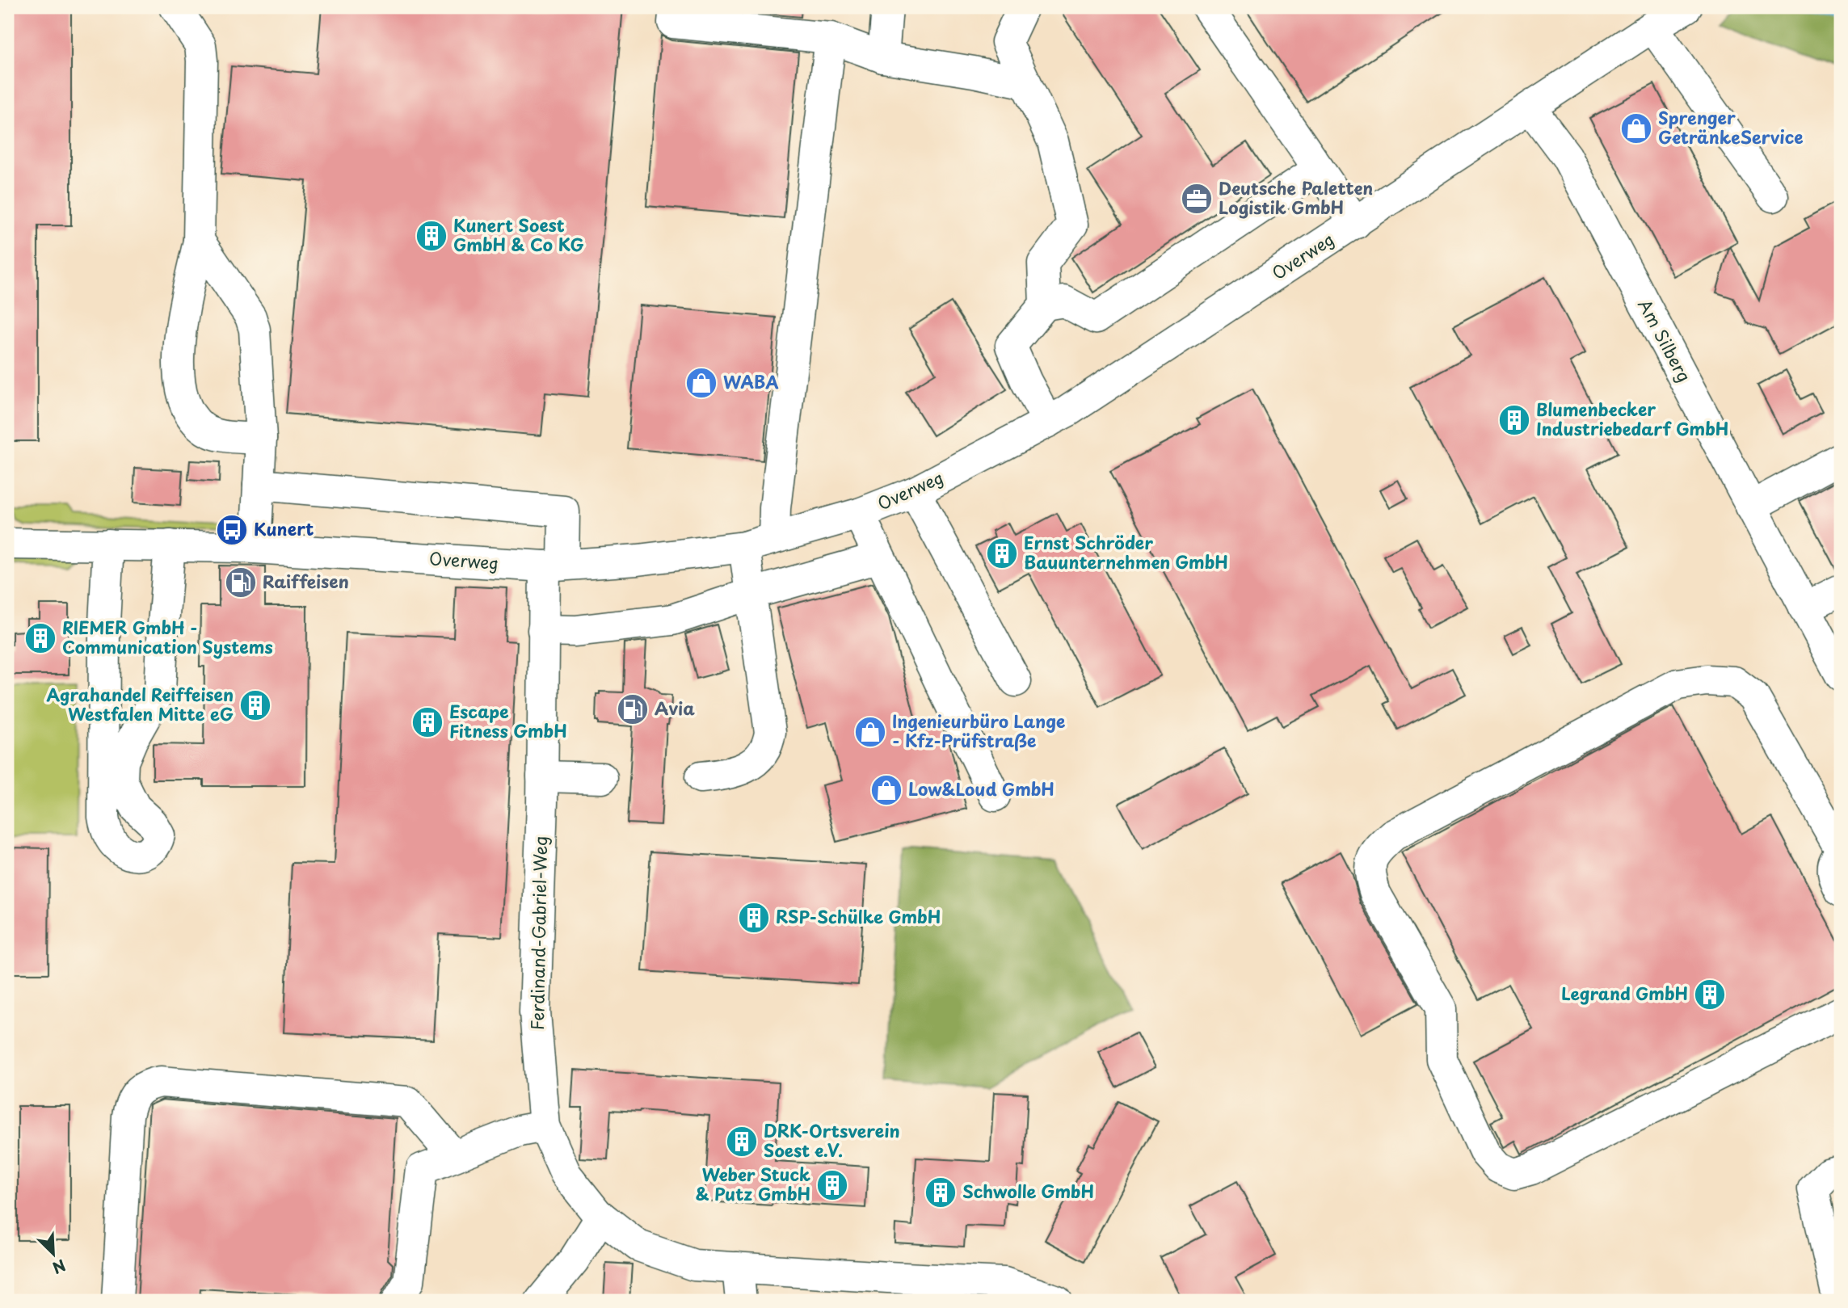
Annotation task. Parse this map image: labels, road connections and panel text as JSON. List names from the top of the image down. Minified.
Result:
{"streets":{"street":["Overweg","Am Silberg","Ferdinand-Gabriel-Weg"]},"crossings":[["Overweg","Am Silberg"],["Overweg","Ferdinand-Gabriel-Weg"]],"places":{"shop":["Sprenger GetränkeService","WABA","Ingenieurbüro Lange - Kfz-Prüfstraße","Low&Loud GmbH"],"office":["Deutsche Paletten Logistik GmbH"],"building":["Kunert Soest GmbH & Co KG","Blumenbecker Industriebedarf GmbH","Ernst Schröder Bauunternehmen GmbH","RIEMER GmbH - Communication Systems","Agrahandel Reiffeisen Westfalen Mitte eG","Escape Fitness GmbH","RSP-Schülke GmbH","Legrand GmbH","DRK-Ortsverein Soest e.V.","Weber Stuck & Putz GmbH","Schwolle GmbH"],"bus stop":["Kunert"],"fuel station":["Raiffeisen","Avia"]},"north":"bottom right"}
